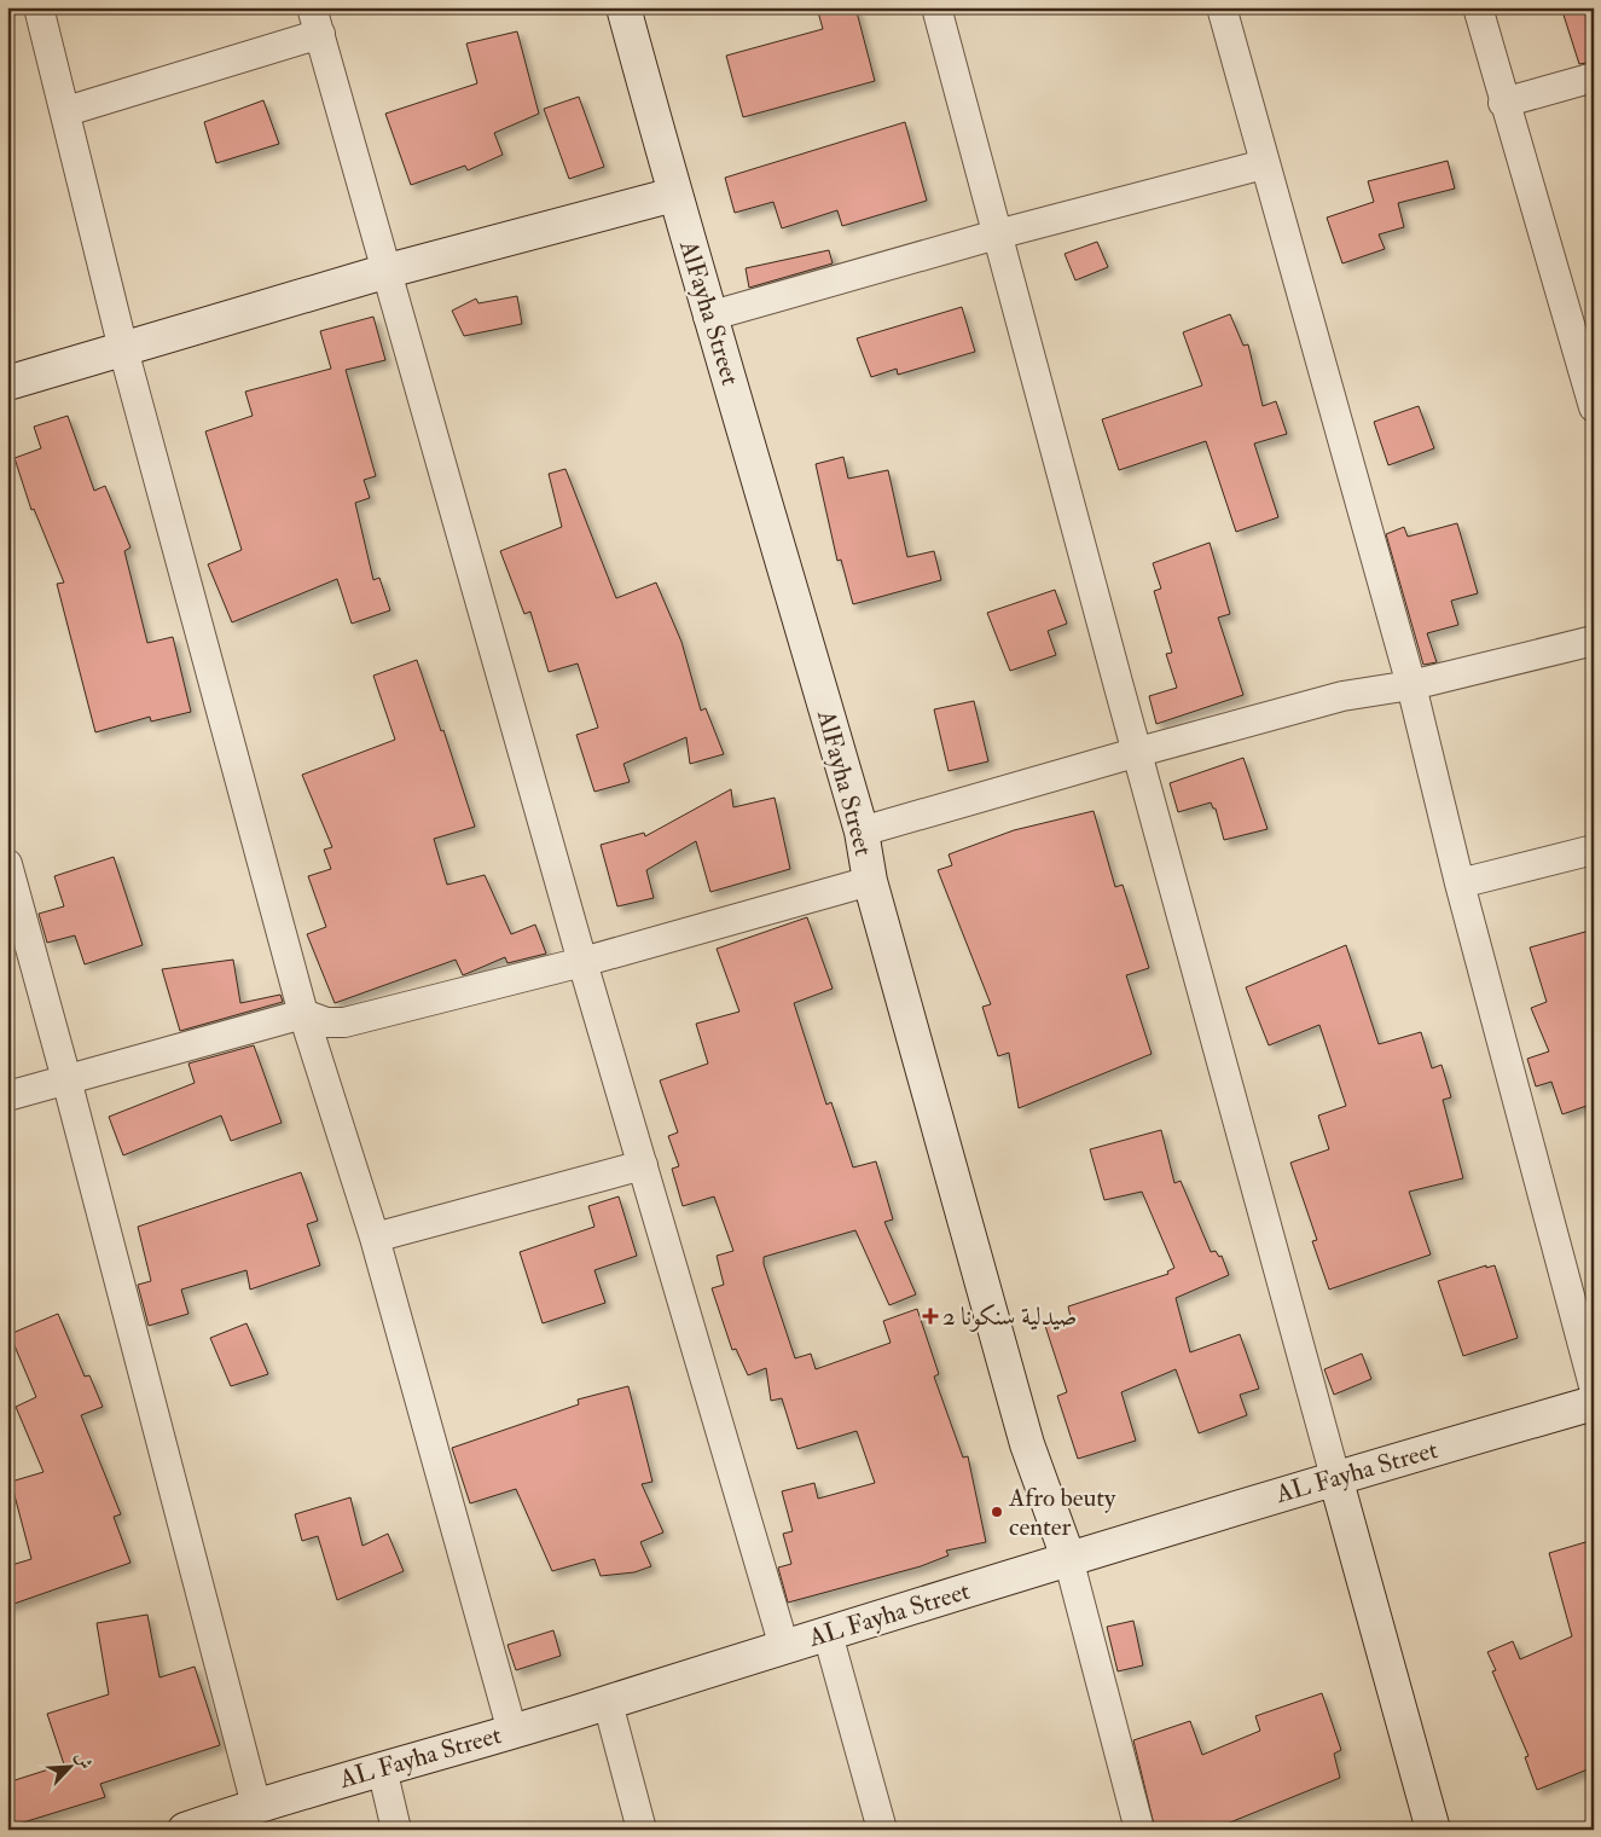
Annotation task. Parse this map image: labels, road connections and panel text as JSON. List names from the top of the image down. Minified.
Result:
{"streets":{"street":["AlFayha Street","AL Fayha Street"]},"crossings":[["AlFayha Street","AL Fayha Street"]],"places":{"health":["صيدلية سنكونا 2"],"other":["Afro beuty center"]},"north":"top right"}
